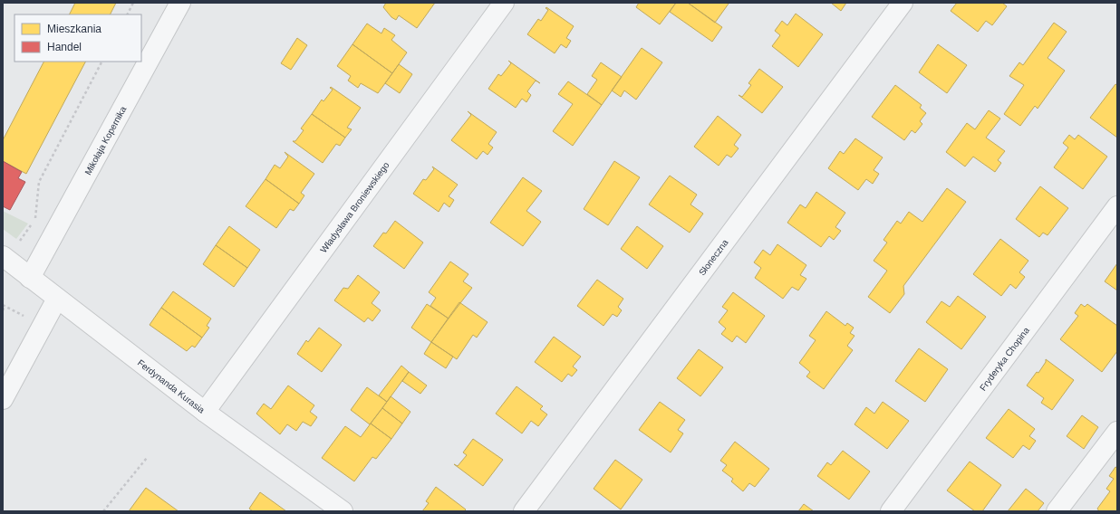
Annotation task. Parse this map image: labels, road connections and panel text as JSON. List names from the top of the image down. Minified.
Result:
{"streets":{"street":["Mikołaja Kopernika","Władysława Broniewskiego","Słoneczna","Fryderyka Chopina","Ferdynanda Kurasia"]},"crossings":[["Mikołaja Kopernika","Ferdynanda Kurasia"],["Władysława Broniewskiego","Ferdynanda Kurasia"]],"legend":["Mieszkania","Handel"]}
